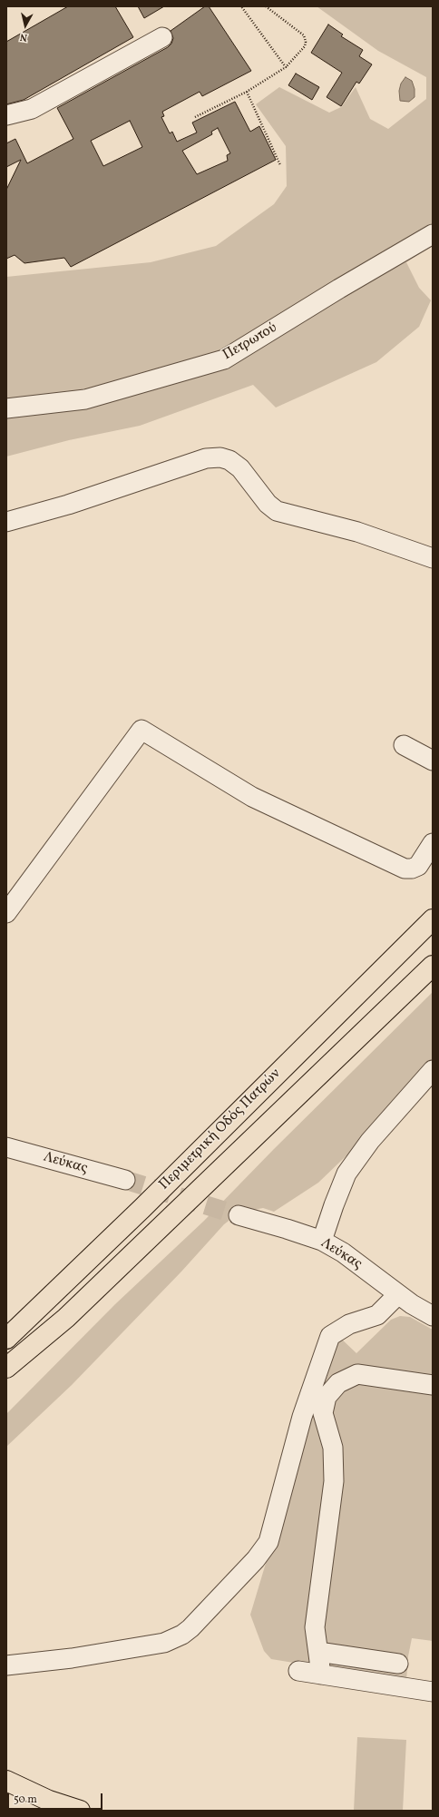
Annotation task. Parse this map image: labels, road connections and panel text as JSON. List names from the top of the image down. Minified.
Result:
{"streets":{"highway":["Περιμετρική Οδός Πατρών"],"street":["Πετρωτού","Λεύκας"]},"scale_bar":"50 m","north":"bottom"}
